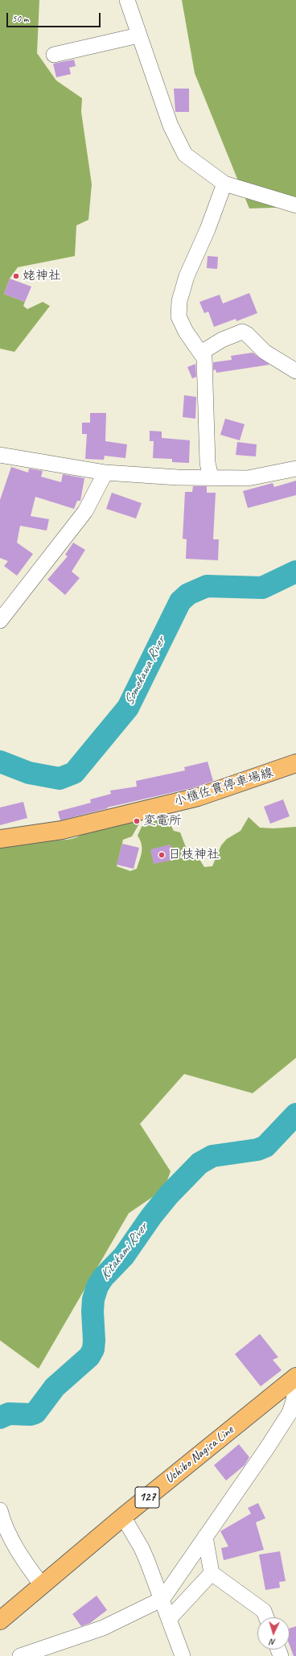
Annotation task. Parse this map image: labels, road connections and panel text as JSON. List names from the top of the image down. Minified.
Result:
{"streets":{"main road":["小櫃佐貫停車場線","Uchibo Nagisa Line","127"]},"water":["Somekawa River","Kitakami River"],"places":["姥神社","変電所","日枝神社"],"scale_bar":"50 m","north":"bottom"}
